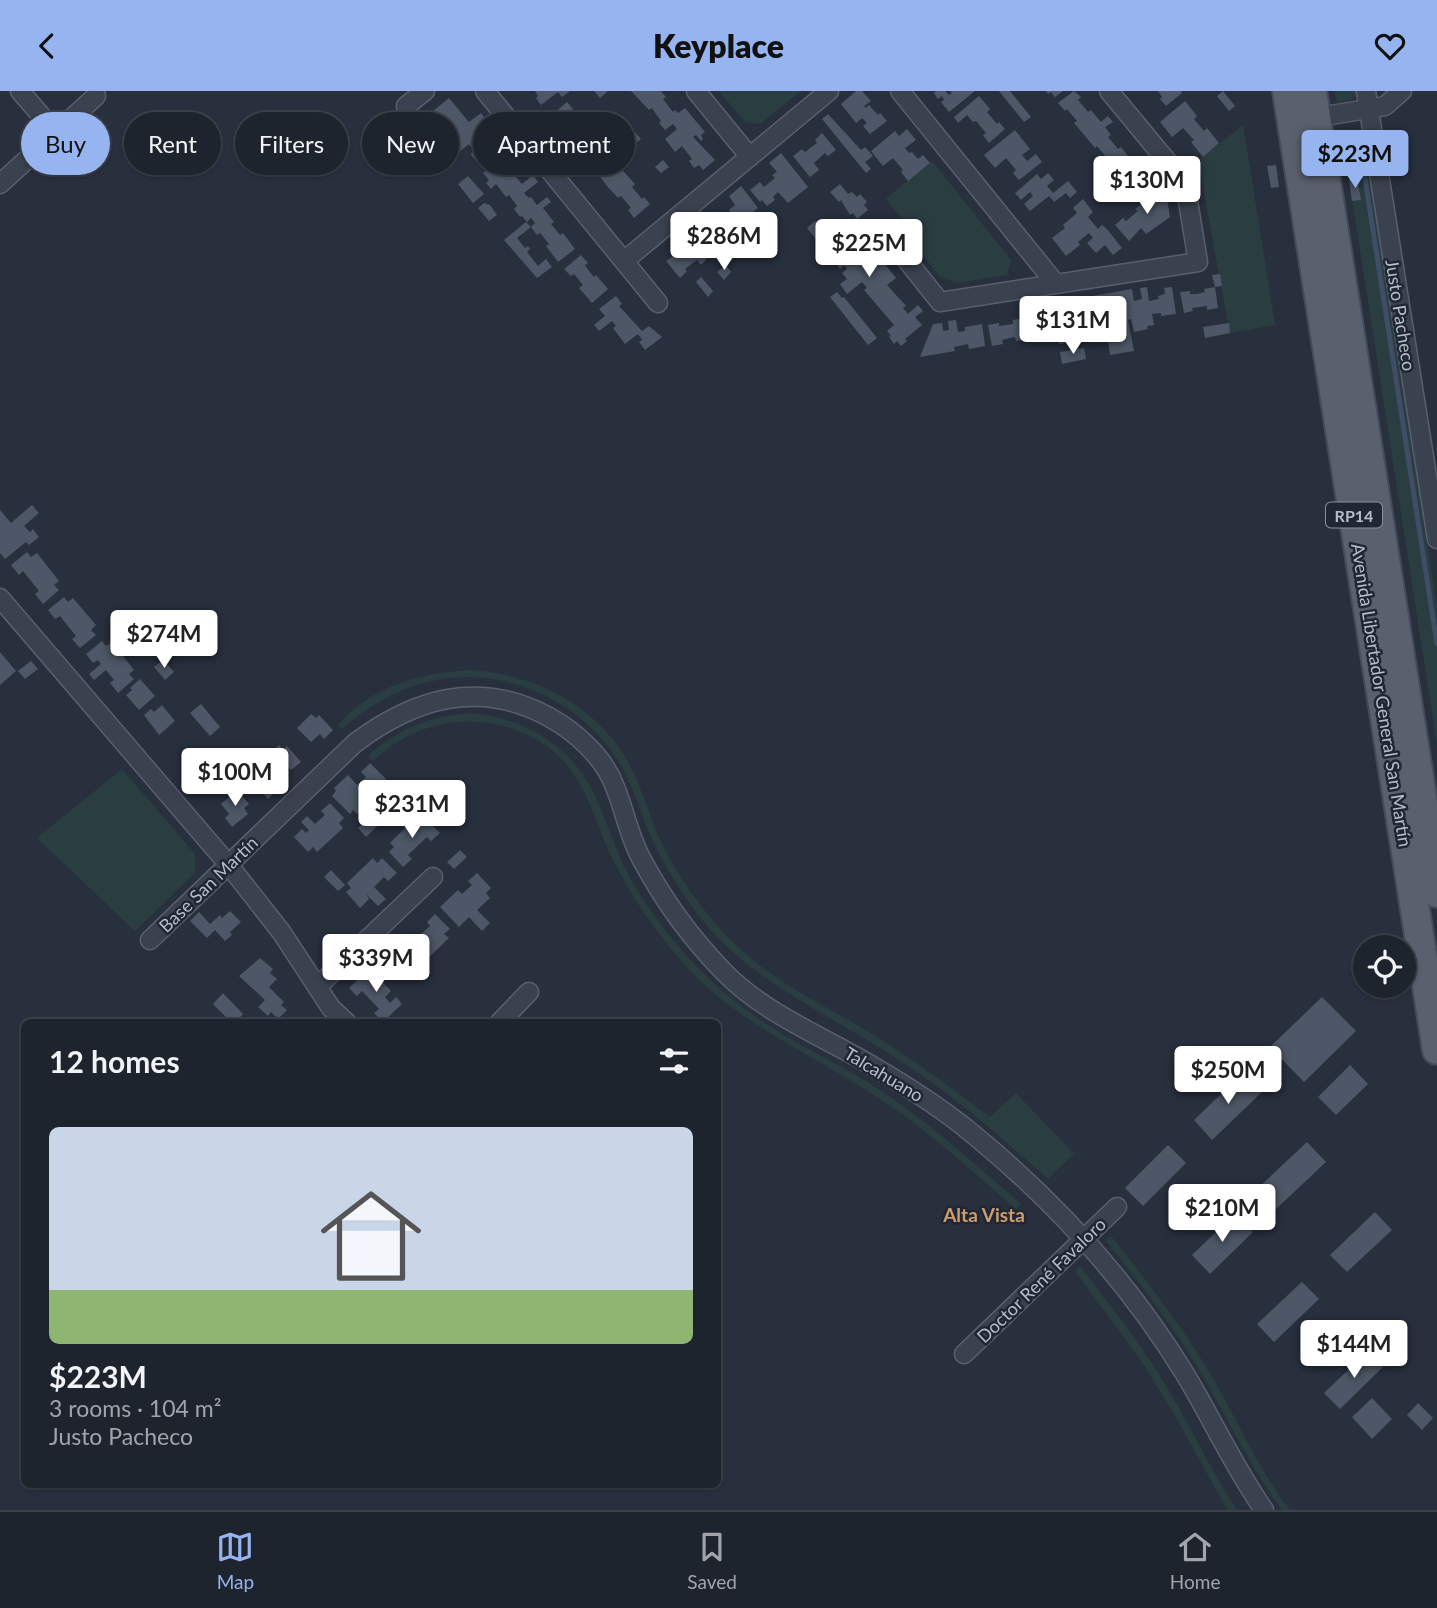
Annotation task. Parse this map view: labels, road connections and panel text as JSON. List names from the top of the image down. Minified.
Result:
{"streets":{"main road":["RP14","Avenida Libertador General San Martín"],"street":["Justo Pacheco","Base San Martín","Talcahuano","Doctor René Favaloro"]},"crossings":[["Base San Martín","Talcahuano"],["Talcahuano","Doctor René Favaloro"]],"districts":["Alta Vista"],"page":{"header":"Keyplace","chip":["Buy","Rent","Filters","New","Apartment"],"price":["$223M","$130M","$286M","$225M","$131M","$274M","$100M","$231M","$339M","$250M","$210M","$144M"],"heading":"12 homes","list":[{"name":"$223M","note":"3 rooms · 104 m² · Justo Pacheco"}],"tabs":["Map","Saved","Home"]}}
